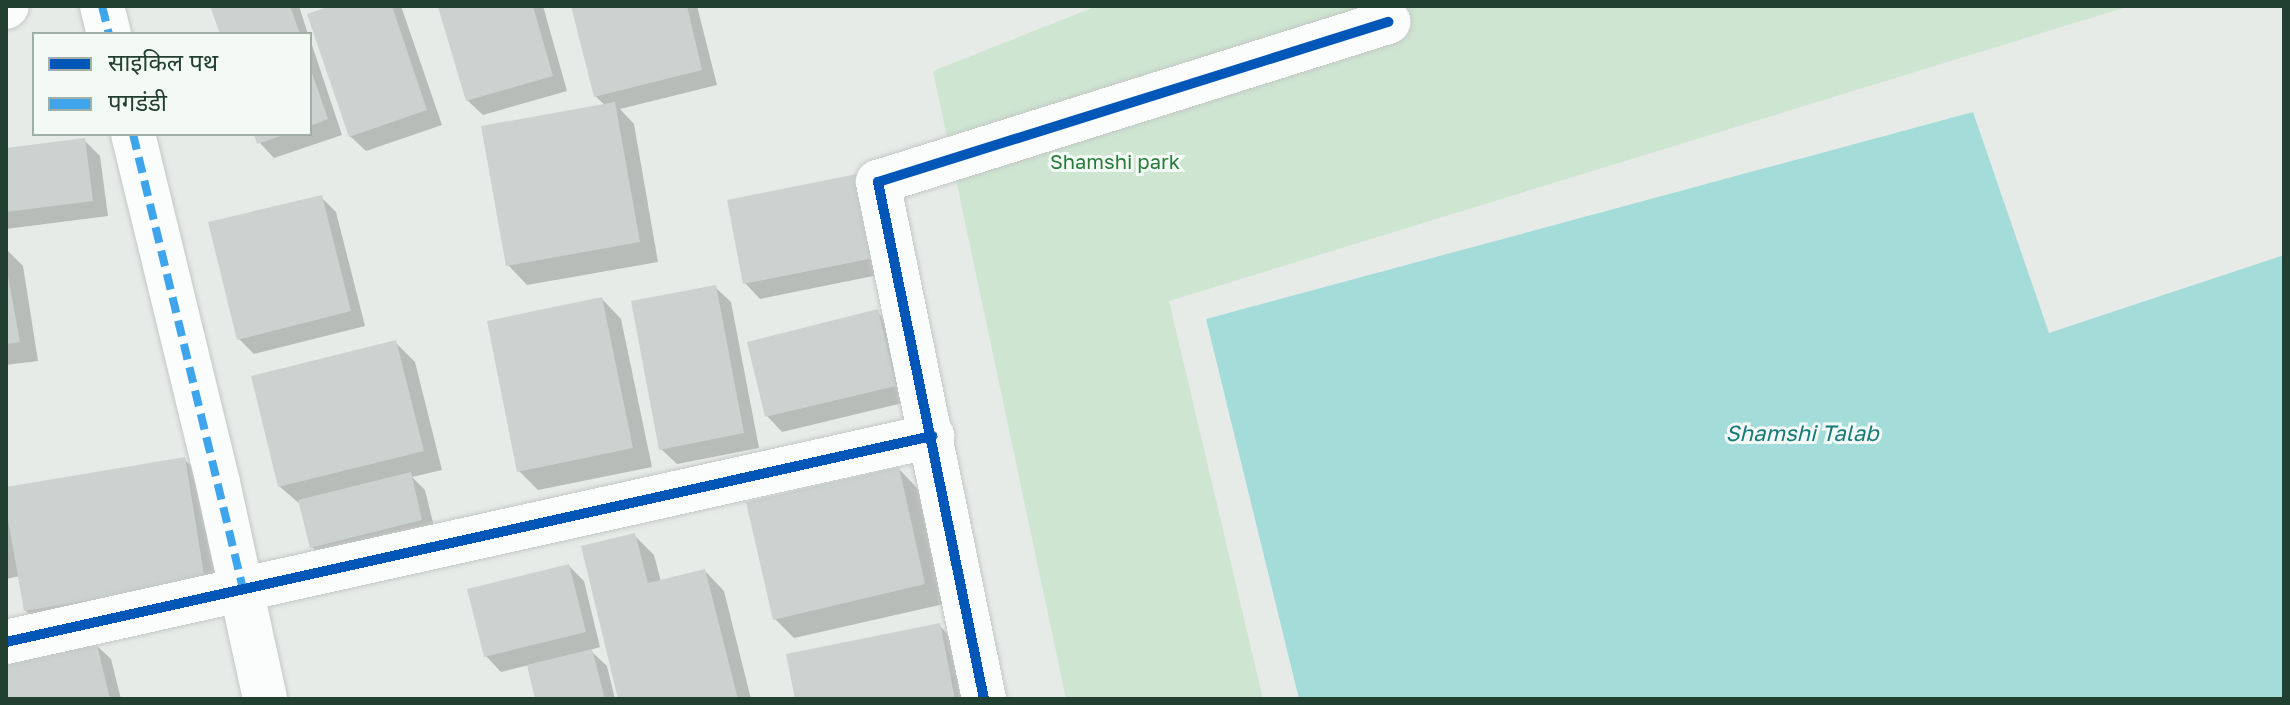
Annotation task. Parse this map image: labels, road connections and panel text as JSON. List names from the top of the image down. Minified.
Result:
{"water":["Shamshi Talab"],"parks":["Shamshi park"],"legend":["साइकिल पथ","पगडंडी"]}
